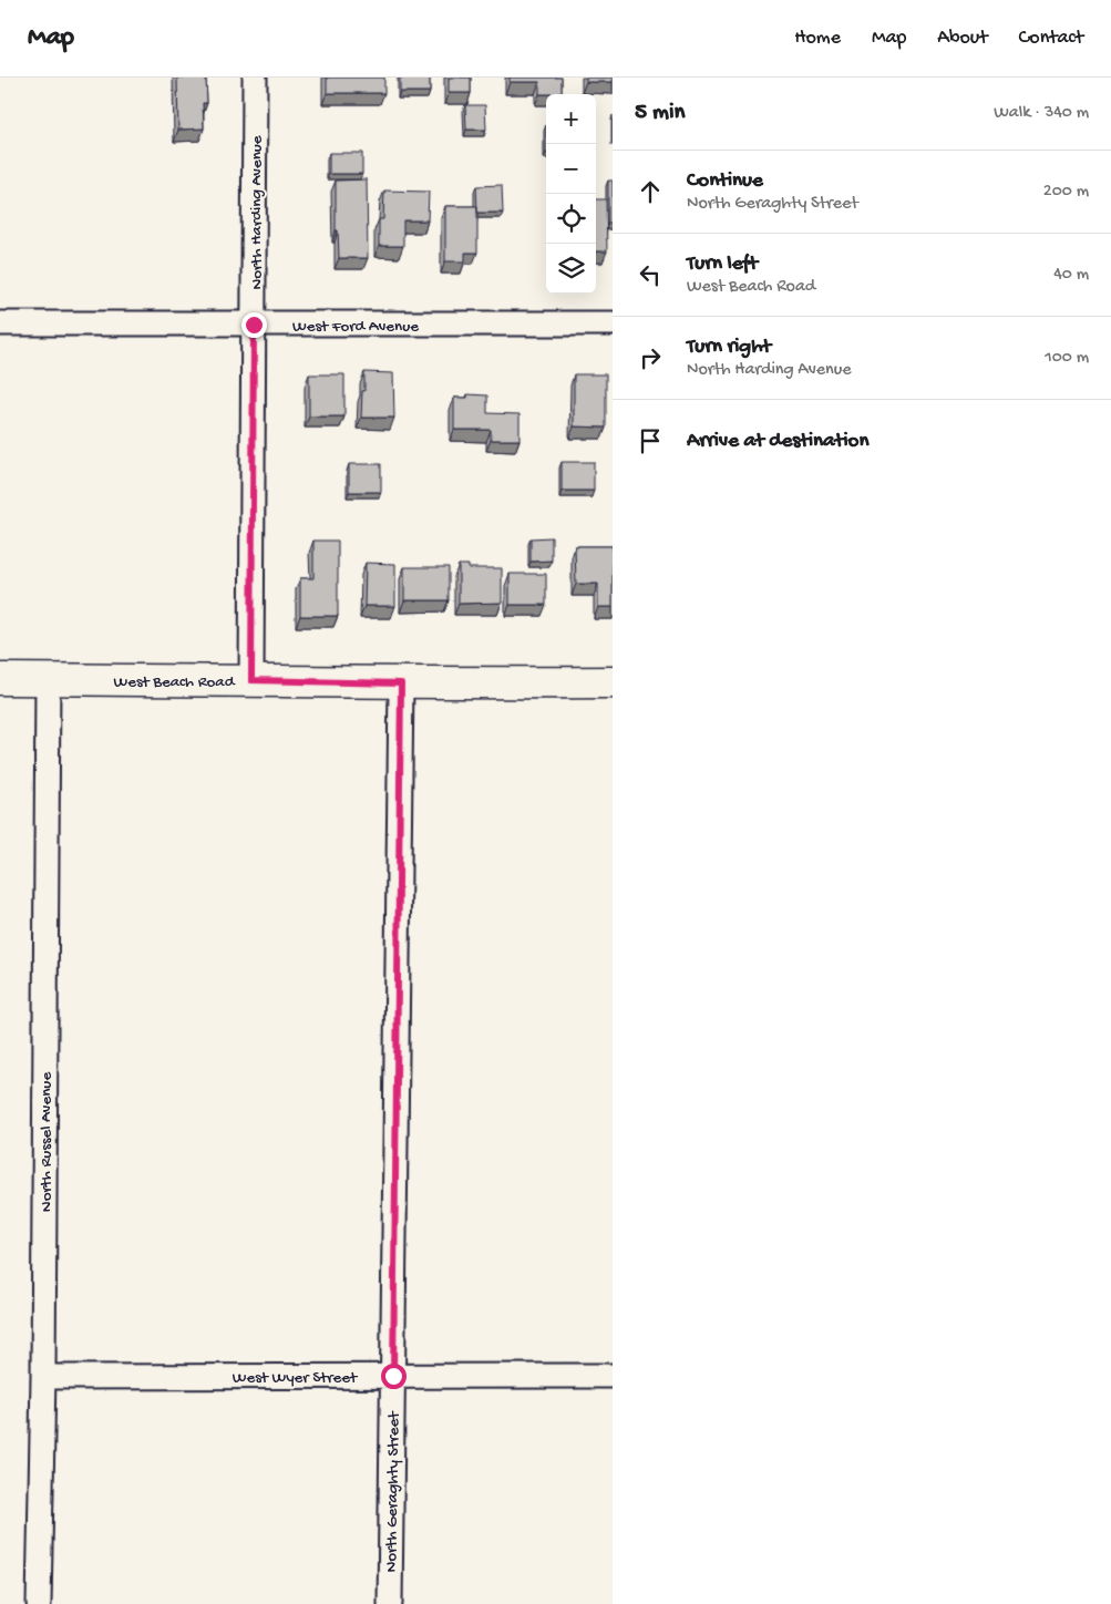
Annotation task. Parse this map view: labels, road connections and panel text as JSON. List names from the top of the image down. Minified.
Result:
{"streets":{"street":["North Harding Avenue","West Ford Avenue","West Beach Road","North Russel Avenue","West Wyer Street","North Geraghty Street"]},"crossings":[["North Harding Avenue","West Ford Avenue"],["North Harding Avenue","West Beach Road"],["West Beach Road","North Russel Avenue"],["West Beach Road","North Geraghty Street"],["North Russel Avenue","West Wyer Street"],["West Wyer Street","North Geraghty Street"]],"page":{"header":"Map","nav":["Home","Map","About","Contact"],"heading":["5 min","Walk · 340 m"],"map_buttons":["+","−"],"list":[["Continue","North Geraghty Street","200 m"],["Turn left","West Beach Road","40 m"],["Turn right","North Harding Avenue","100 m"],"Arrive at destination"]}}
